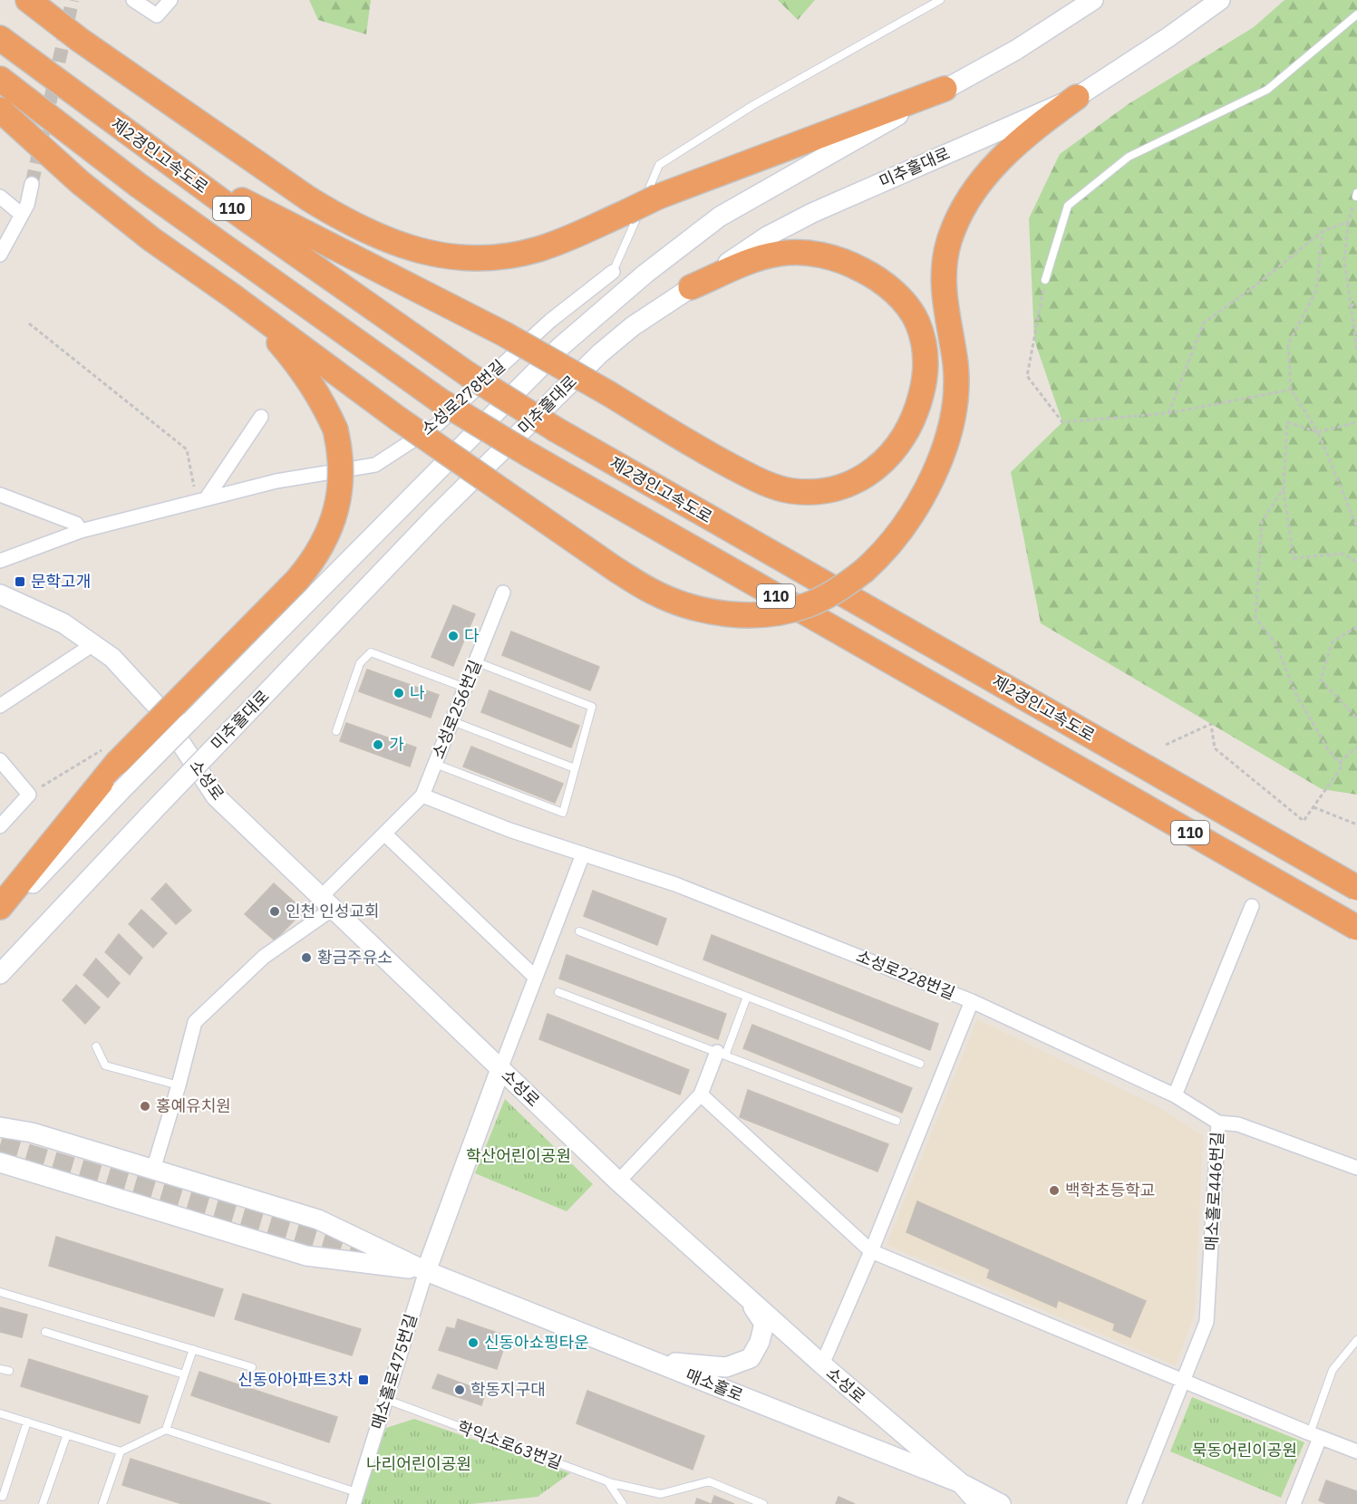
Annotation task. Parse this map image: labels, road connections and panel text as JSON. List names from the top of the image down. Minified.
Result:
{"streets":{"highway":["제2경인고속도로","110"],"main road":["미추홀대로","소성로","매소홀로"],"street":["소성로278번길","소성로256번길","소성로228번길","매소홀로446번길","매소홀로475번길"],"lane":["학익소로63번길"]},"crossings":[["소성로256번길","소성로"],["소성로","소성로228번길"],["소성로","매소홀로"],["소성로228번길","매소홀로446번길"],["매소홀로475번길","매소홀로"],["매소홀로475번길","학익소로63번길"]],"parks":["학산어린이공원","묵동어린이공원","나리어린이공원"],"places":{"transit":["문학고개","신동아아파트3차"],"other":["다","나","가","인천 인성교회","황금주유소","홍예유치원","백학초등학교","신동아쇼핑타운","학동지구대"]}}
